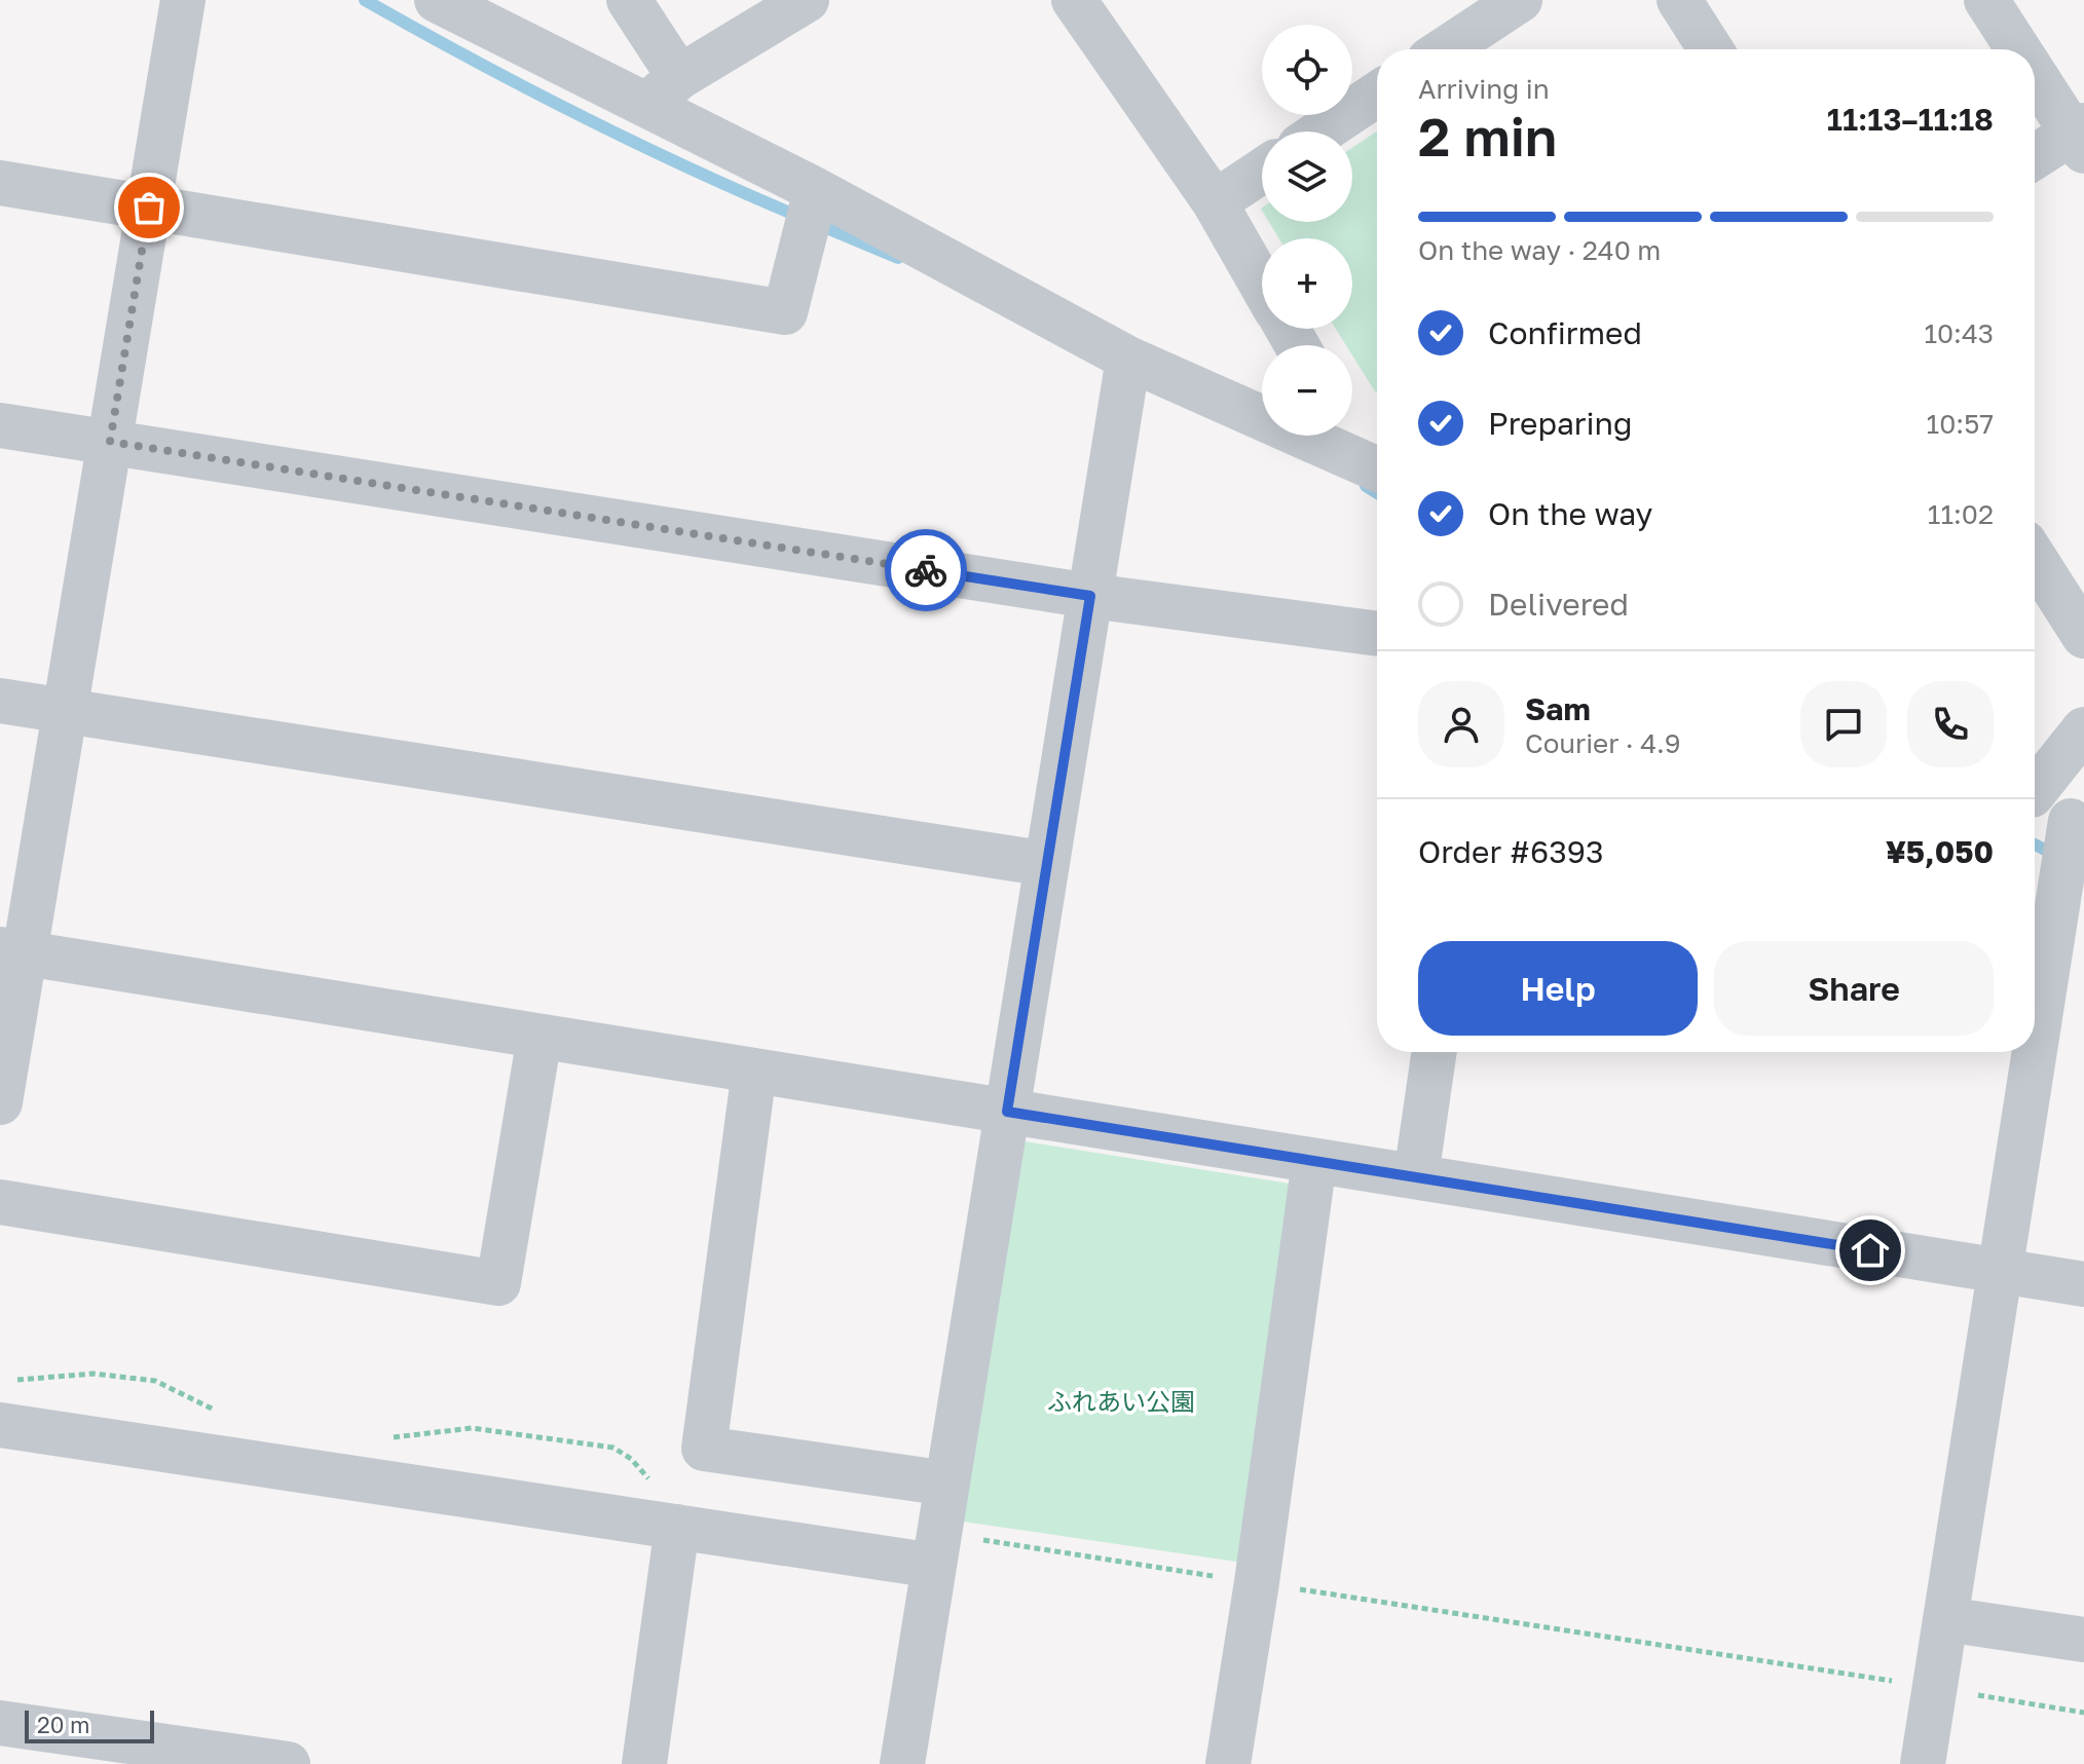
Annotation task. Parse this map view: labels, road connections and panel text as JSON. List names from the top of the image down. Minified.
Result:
{"parks":["ふれあい公園"],"scale_bar":"20 m","page":{"map_buttons":["+","−"],"heading":["2 min","Arriving in","11:13–11:18"],"panel":["Sam","Courier · 4.9","Order #6393","¥5,050"],"bar":"On the way · 240 m","list":[["Confirmed","10:43"],["Preparing","10:57"],["On the way","11:02"],"Delivered"],"buttons":["Help","Share"],"scale":"20 m"}}
